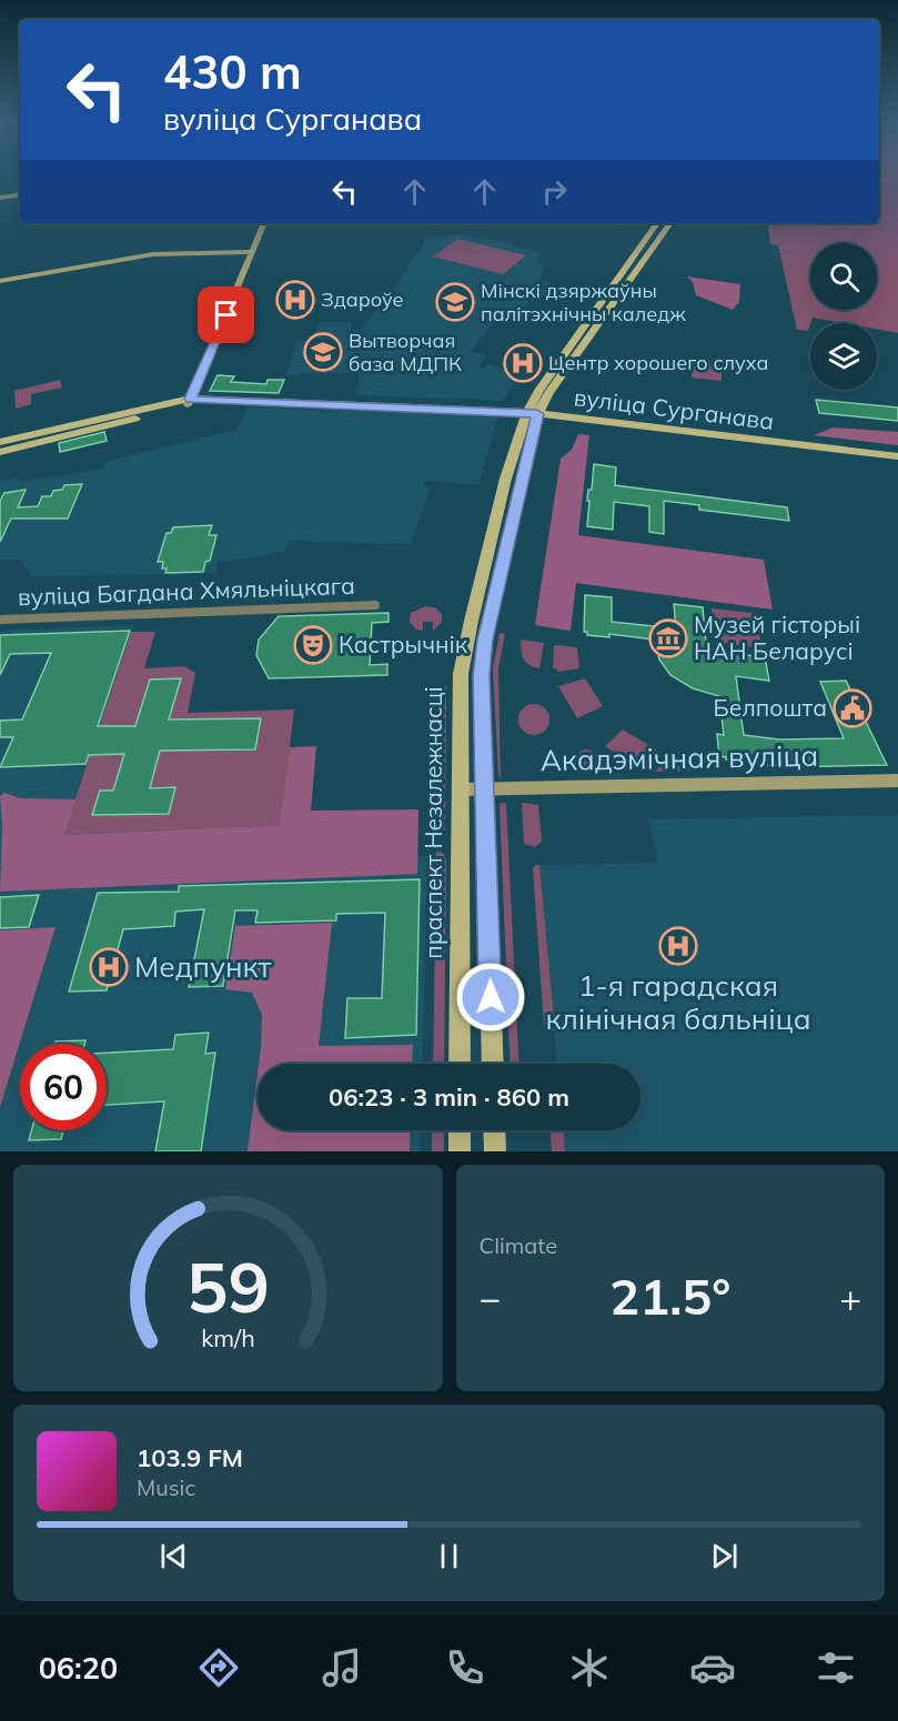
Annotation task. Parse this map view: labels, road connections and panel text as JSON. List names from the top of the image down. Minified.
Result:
{"streets":{"main road":["вуліца Сурганава","праспект Незалежнасці"],"street":["вуліца Багдана Хмяльніцкага","Акадэмічная вуліца"]},"crossings":[["вуліца Сурганава","праспект Незалежнасці"],["Акадэмічная вуліца","праспект Незалежнасці"]],"places":{"hospital":["Здароўе","Центр хорошего слуха","1-я гарадская клінічная бальніца","Медпункт"],"school or university":["Мінскі дзяржаўны палітэхнічны каледж","Вытворчая база МДПК"],"museum":["Музей гісторыі НАН Беларусі"],"theatre":["Кастрычнік"],"public building":["Белпошта"]},"page":{"turn":["430 m","вуліца Сурганава"],"limit":"60","trip":"06:23 · 3 min · 860 m","tile":"Climate","heat":["−","21.5°","+"],"song":["103.9 FM","Music"],"tabs":"06:20","gauge":["59","km/h"]}}
